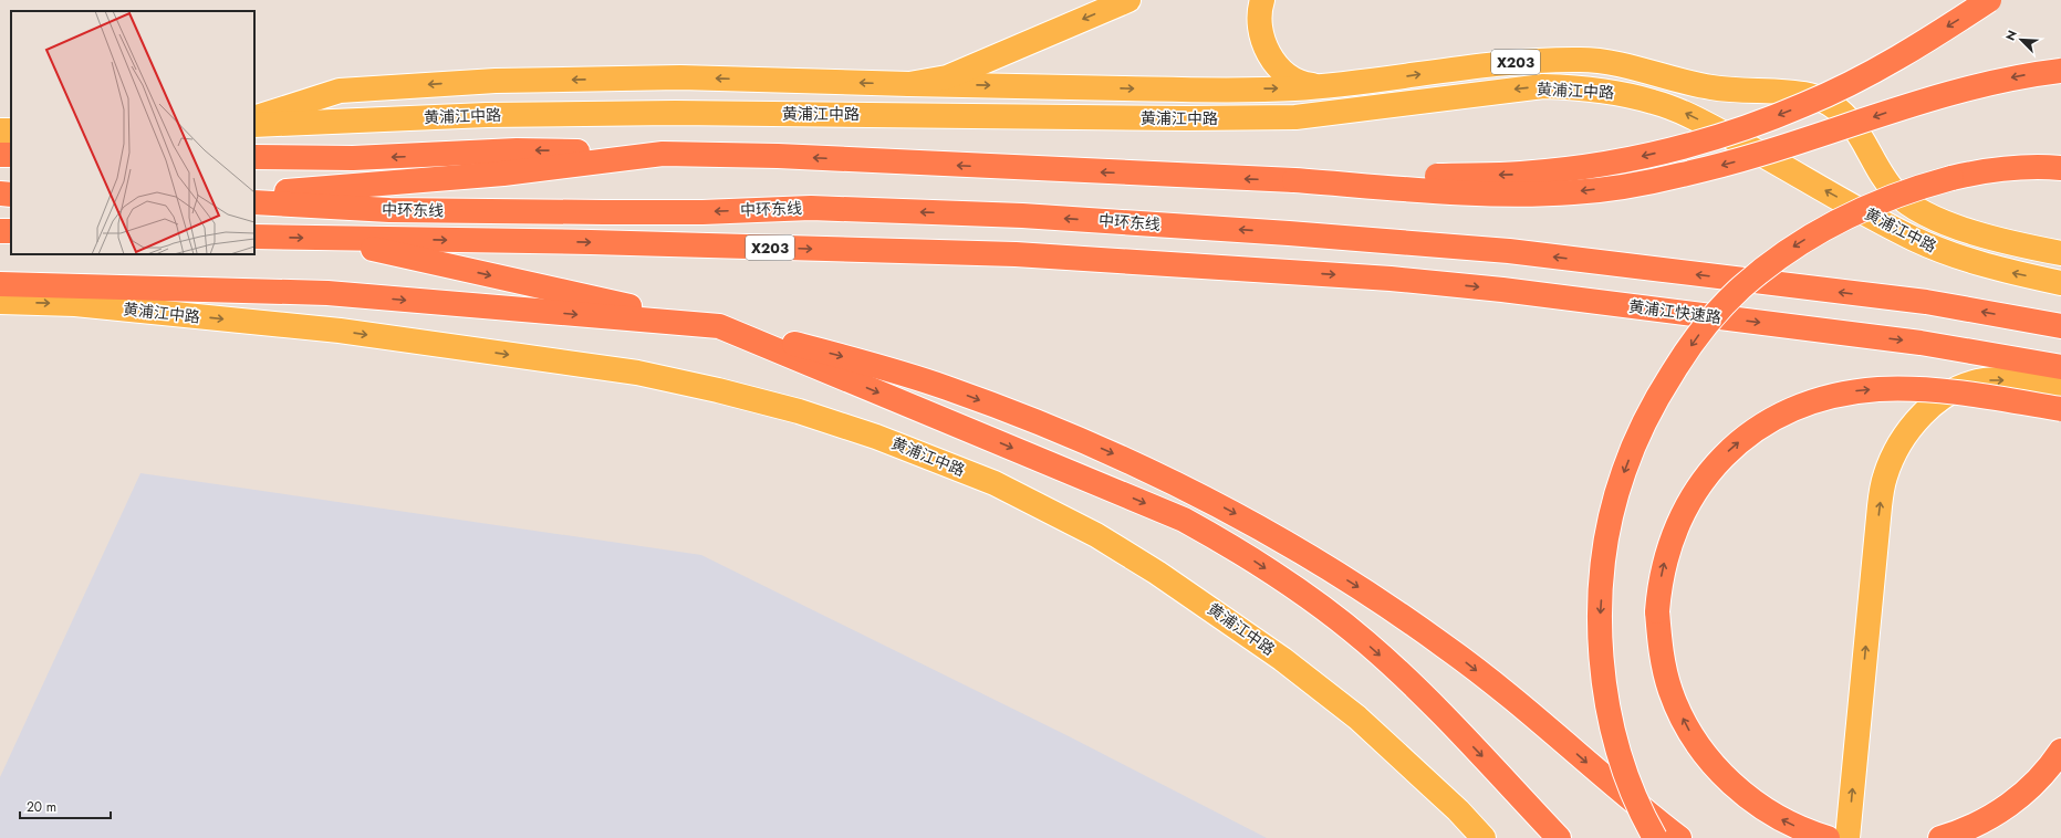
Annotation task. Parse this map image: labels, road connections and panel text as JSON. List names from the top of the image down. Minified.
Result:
{"streets":{"highway":["X203","中环东线","黄浦江快速路"],"main road":["黄浦江中路"]},"crossings":[["中环东线","黄浦江快速路"]],"scale_bar":"20 m","north":"top left"}
